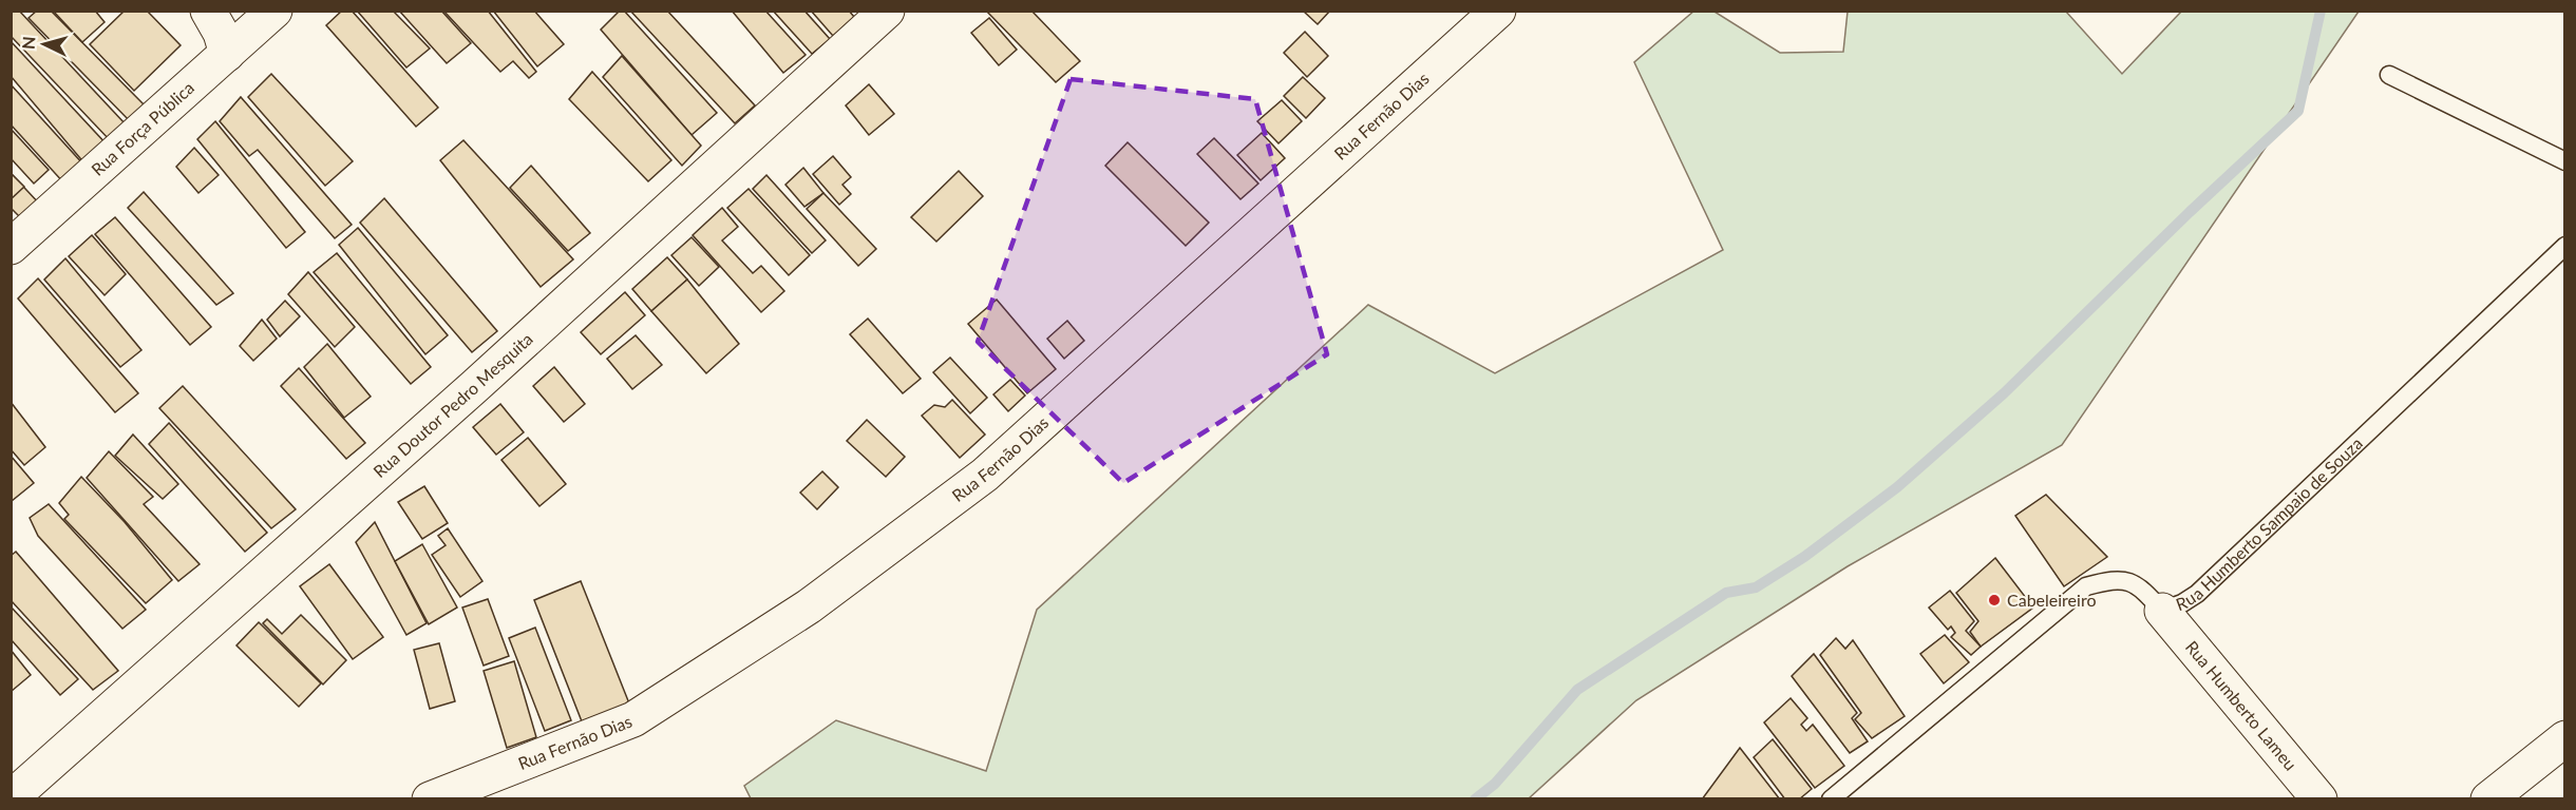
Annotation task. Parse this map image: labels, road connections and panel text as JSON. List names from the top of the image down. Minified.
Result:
{"streets":{"street":["Rua Fernão Dias","Rua Força Pública","Rua Doutor Pedro Mesquita","Rua Humberto Lameu"],"lane":["Rua Humberto Sampaio de Souza"]},"crossings":[["Rua Humberto Sampaio de Souza","Rua Humberto Lameu"]],"places":["Cabeleireiro"],"north":"left"}
